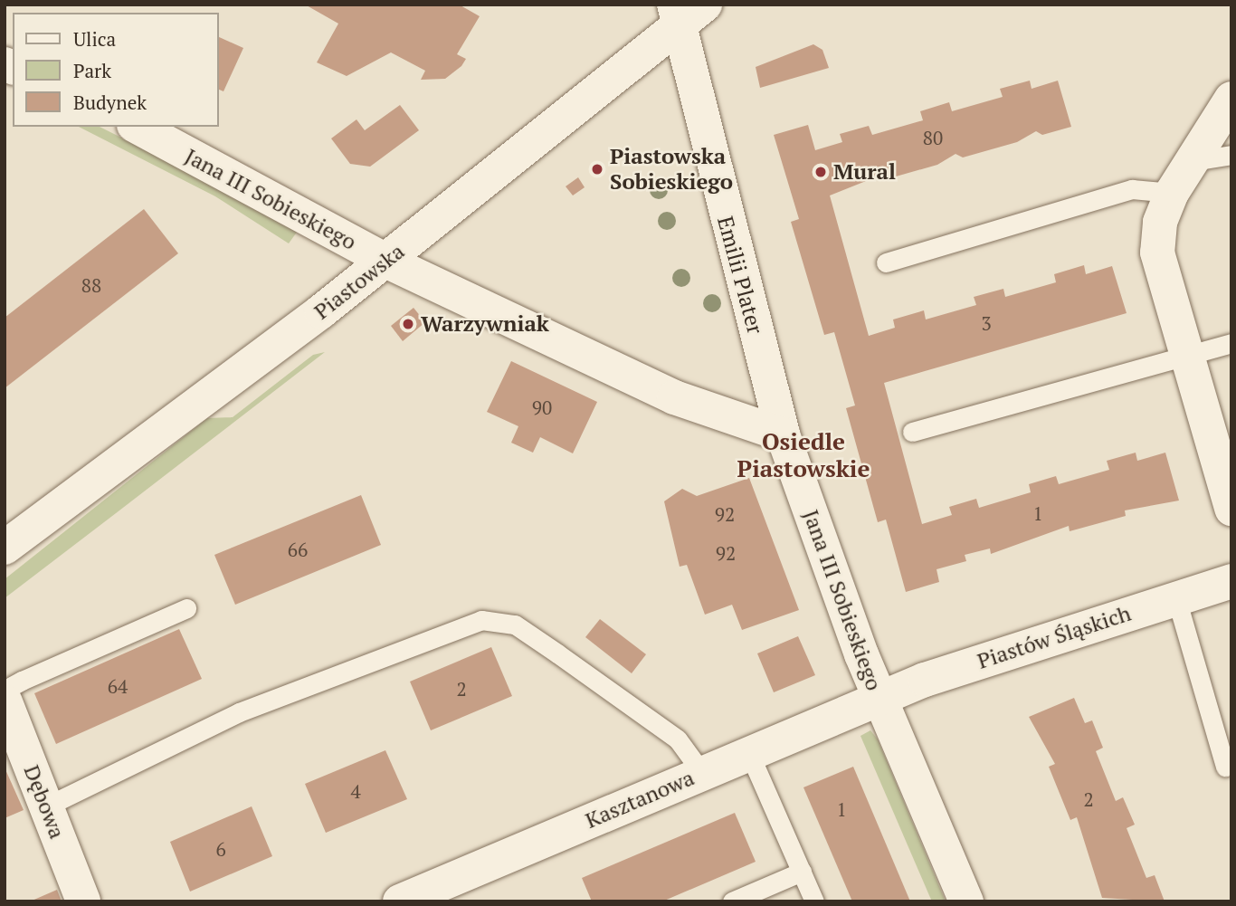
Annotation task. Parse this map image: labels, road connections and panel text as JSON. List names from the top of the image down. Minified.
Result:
{"streets":{"street":["Jana III Sobieskiego","Emilii Plater","Piastowska","Piastów Śląskich","Kasztanowa","Dębowa"]},"crossings":[["Jana III Sobieskiego","Emilii Plater"],["Jana III Sobieskiego","Piastowska"],["Jana III Sobieskiego","Piastów Śląskich"],["Jana III Sobieskiego","Kasztanowa"],["Emilii Plater","Piastowska"],["Piastów Śląskich","Kasztanowa"]],"districts":["Osiedle Piastowskie"],"places":["Piastowska Sobieskiego","Mural","Warzywniak"],"house_numbers":["80","88","3","90","1","92","66","92","64","2","4","2","1","6"],"legend":["Ulica","Park","Budynek"]}
